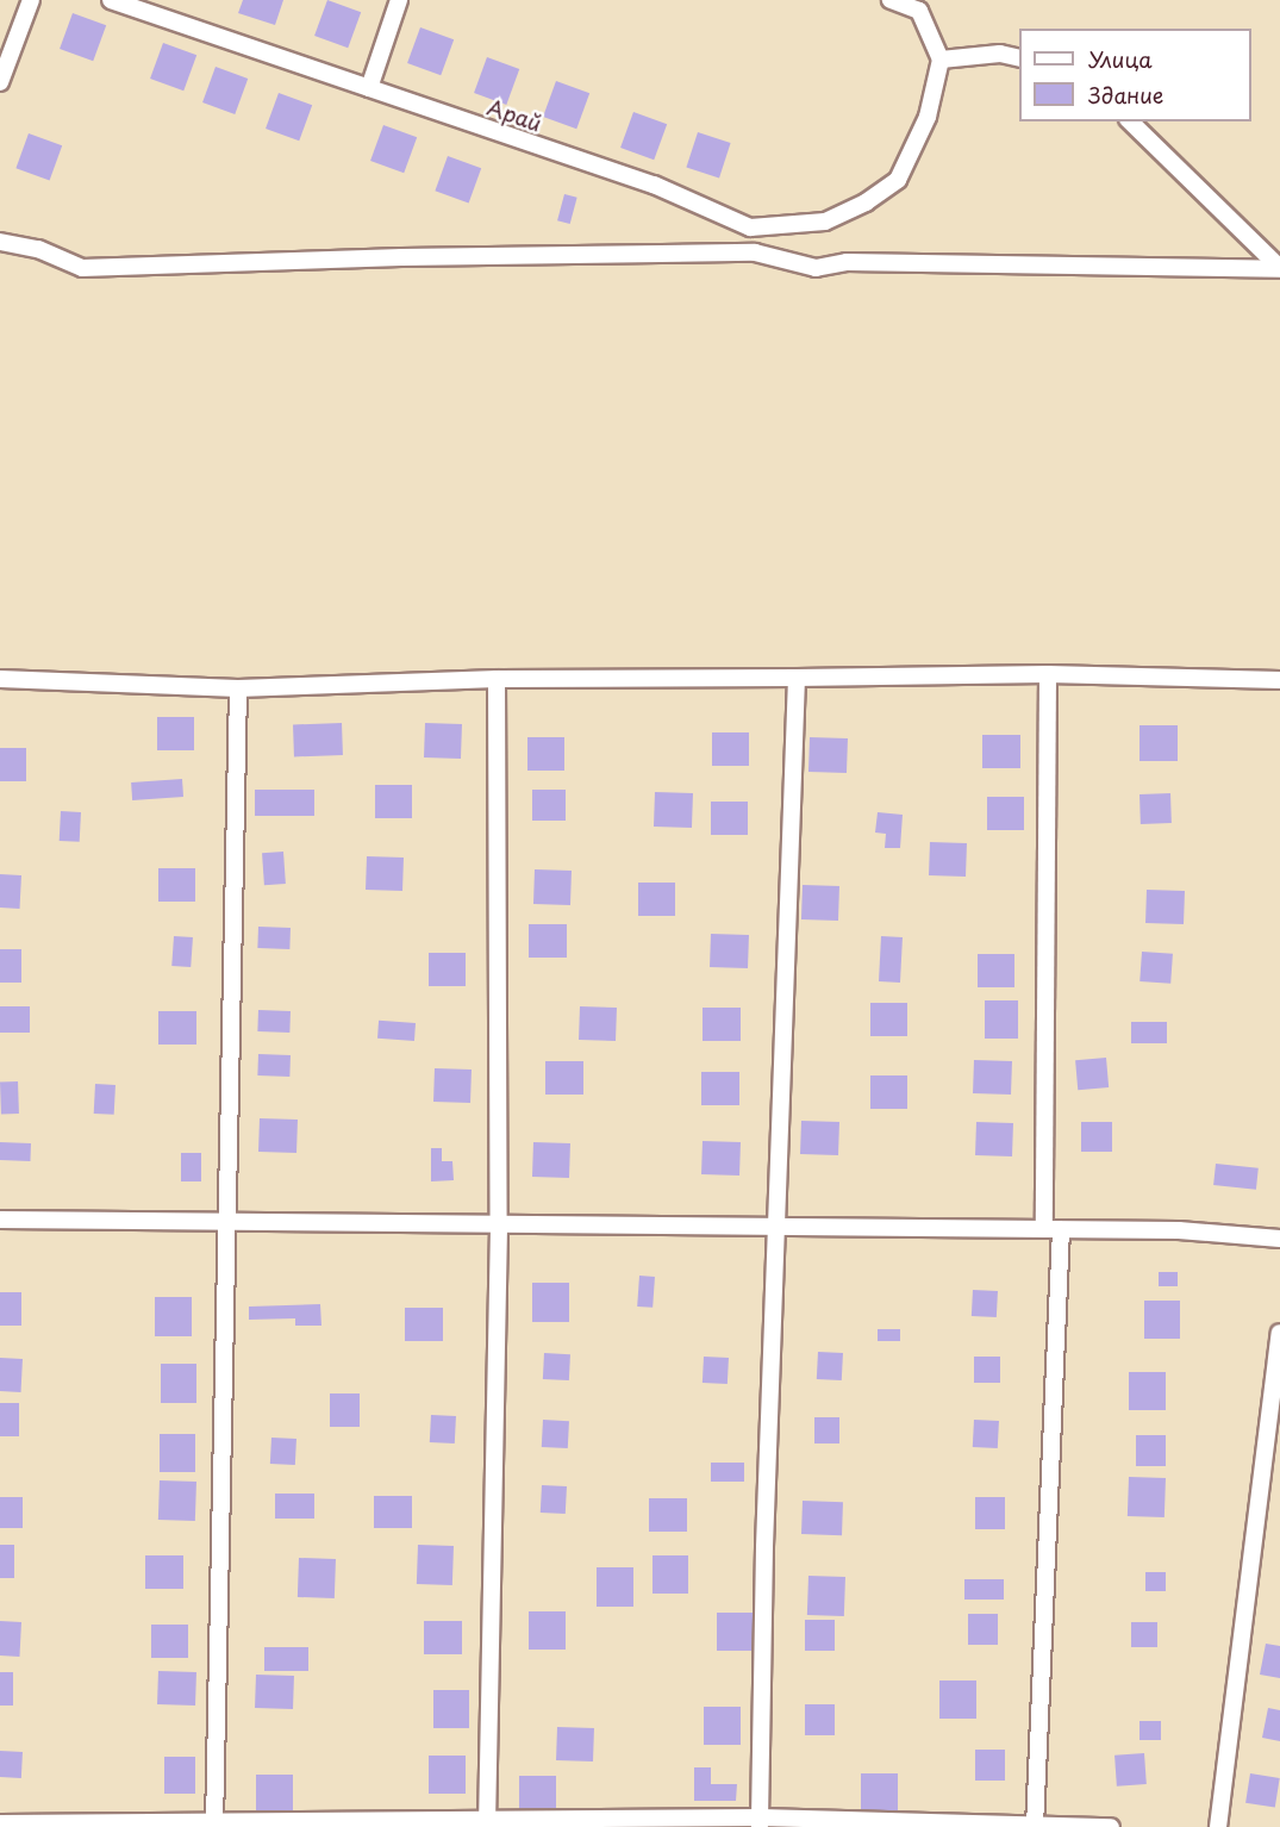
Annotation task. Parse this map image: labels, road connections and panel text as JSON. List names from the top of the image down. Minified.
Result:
{"streets":{"street":["Арай"]},"legend":["Улица","Здание"]}
